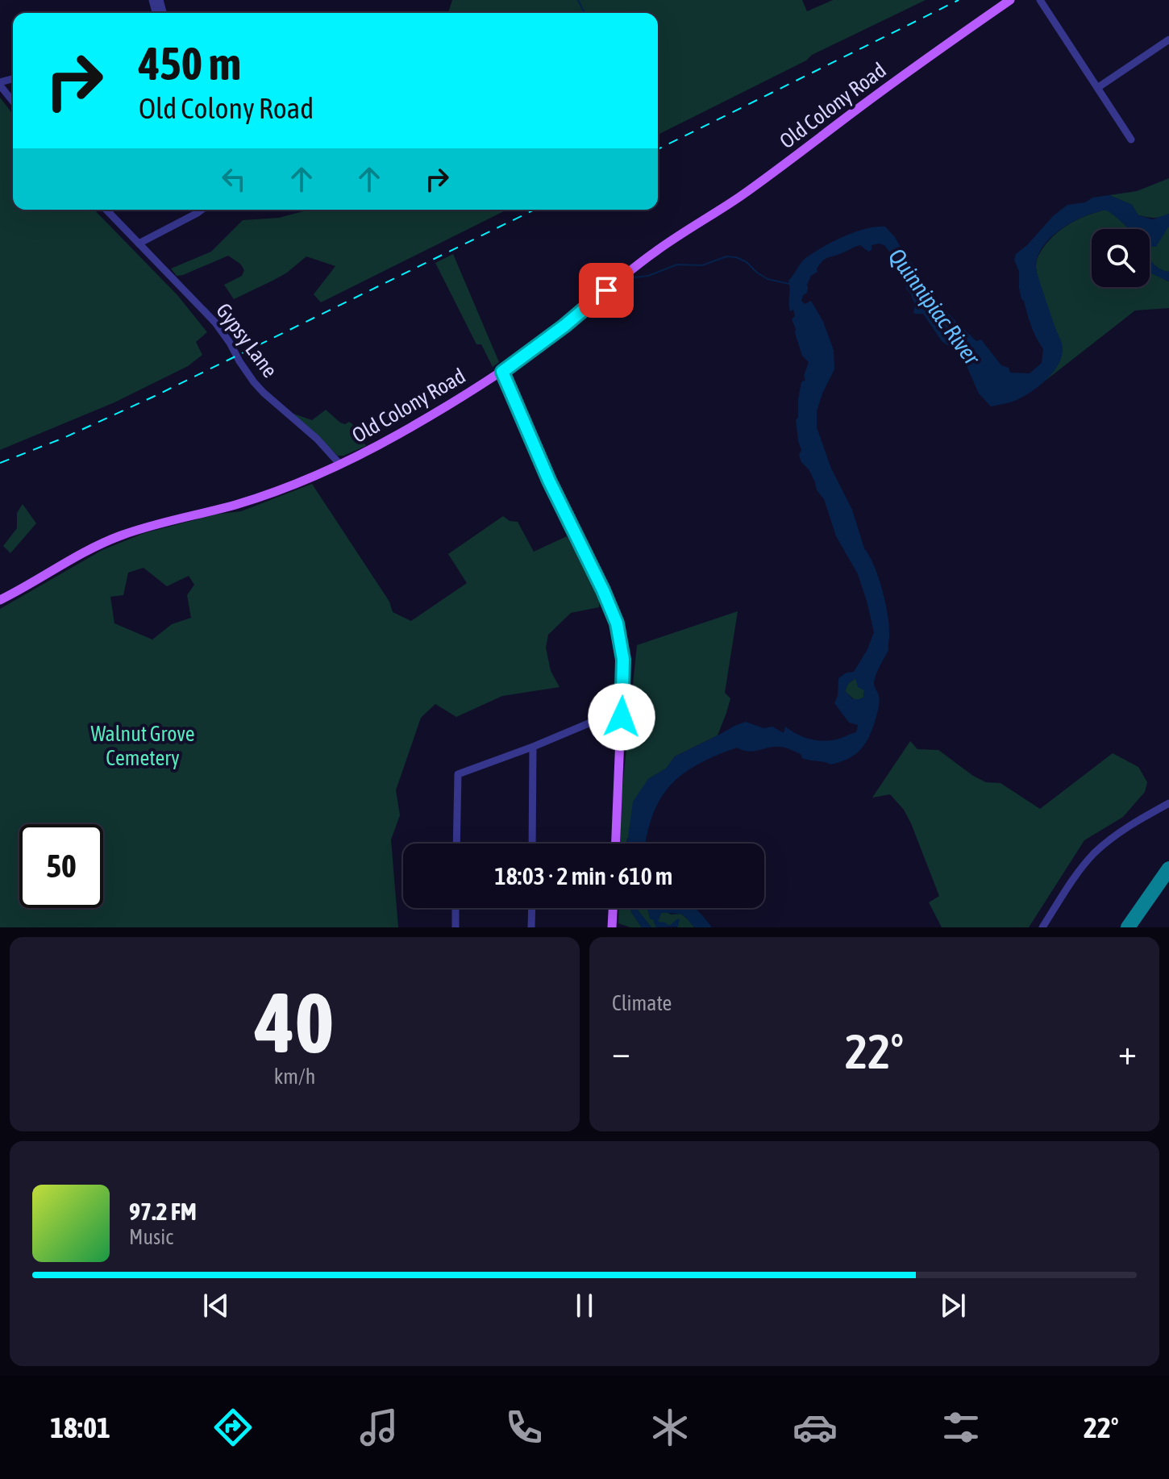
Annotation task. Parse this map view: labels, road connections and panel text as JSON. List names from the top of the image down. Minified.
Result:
{"streets":{"main road":["Old Colony Road"],"street":["Gypsy Lane"]},"crossings":[["Old Colony Road","Gypsy Lane"]],"water":["Quinnipiac River"],"parks":["Walnut Grove Cemetery"],"page":{"turn":["450 m","Old Colony Road"],"limit":"50","trip":"18:03 · 2 min · 610 m","tile":[["40","km/h"],"Climate"],"heat":["−","22°","+"],"song":["97.2 FM","Music"],"tabs":["18:01","22°"]}}
